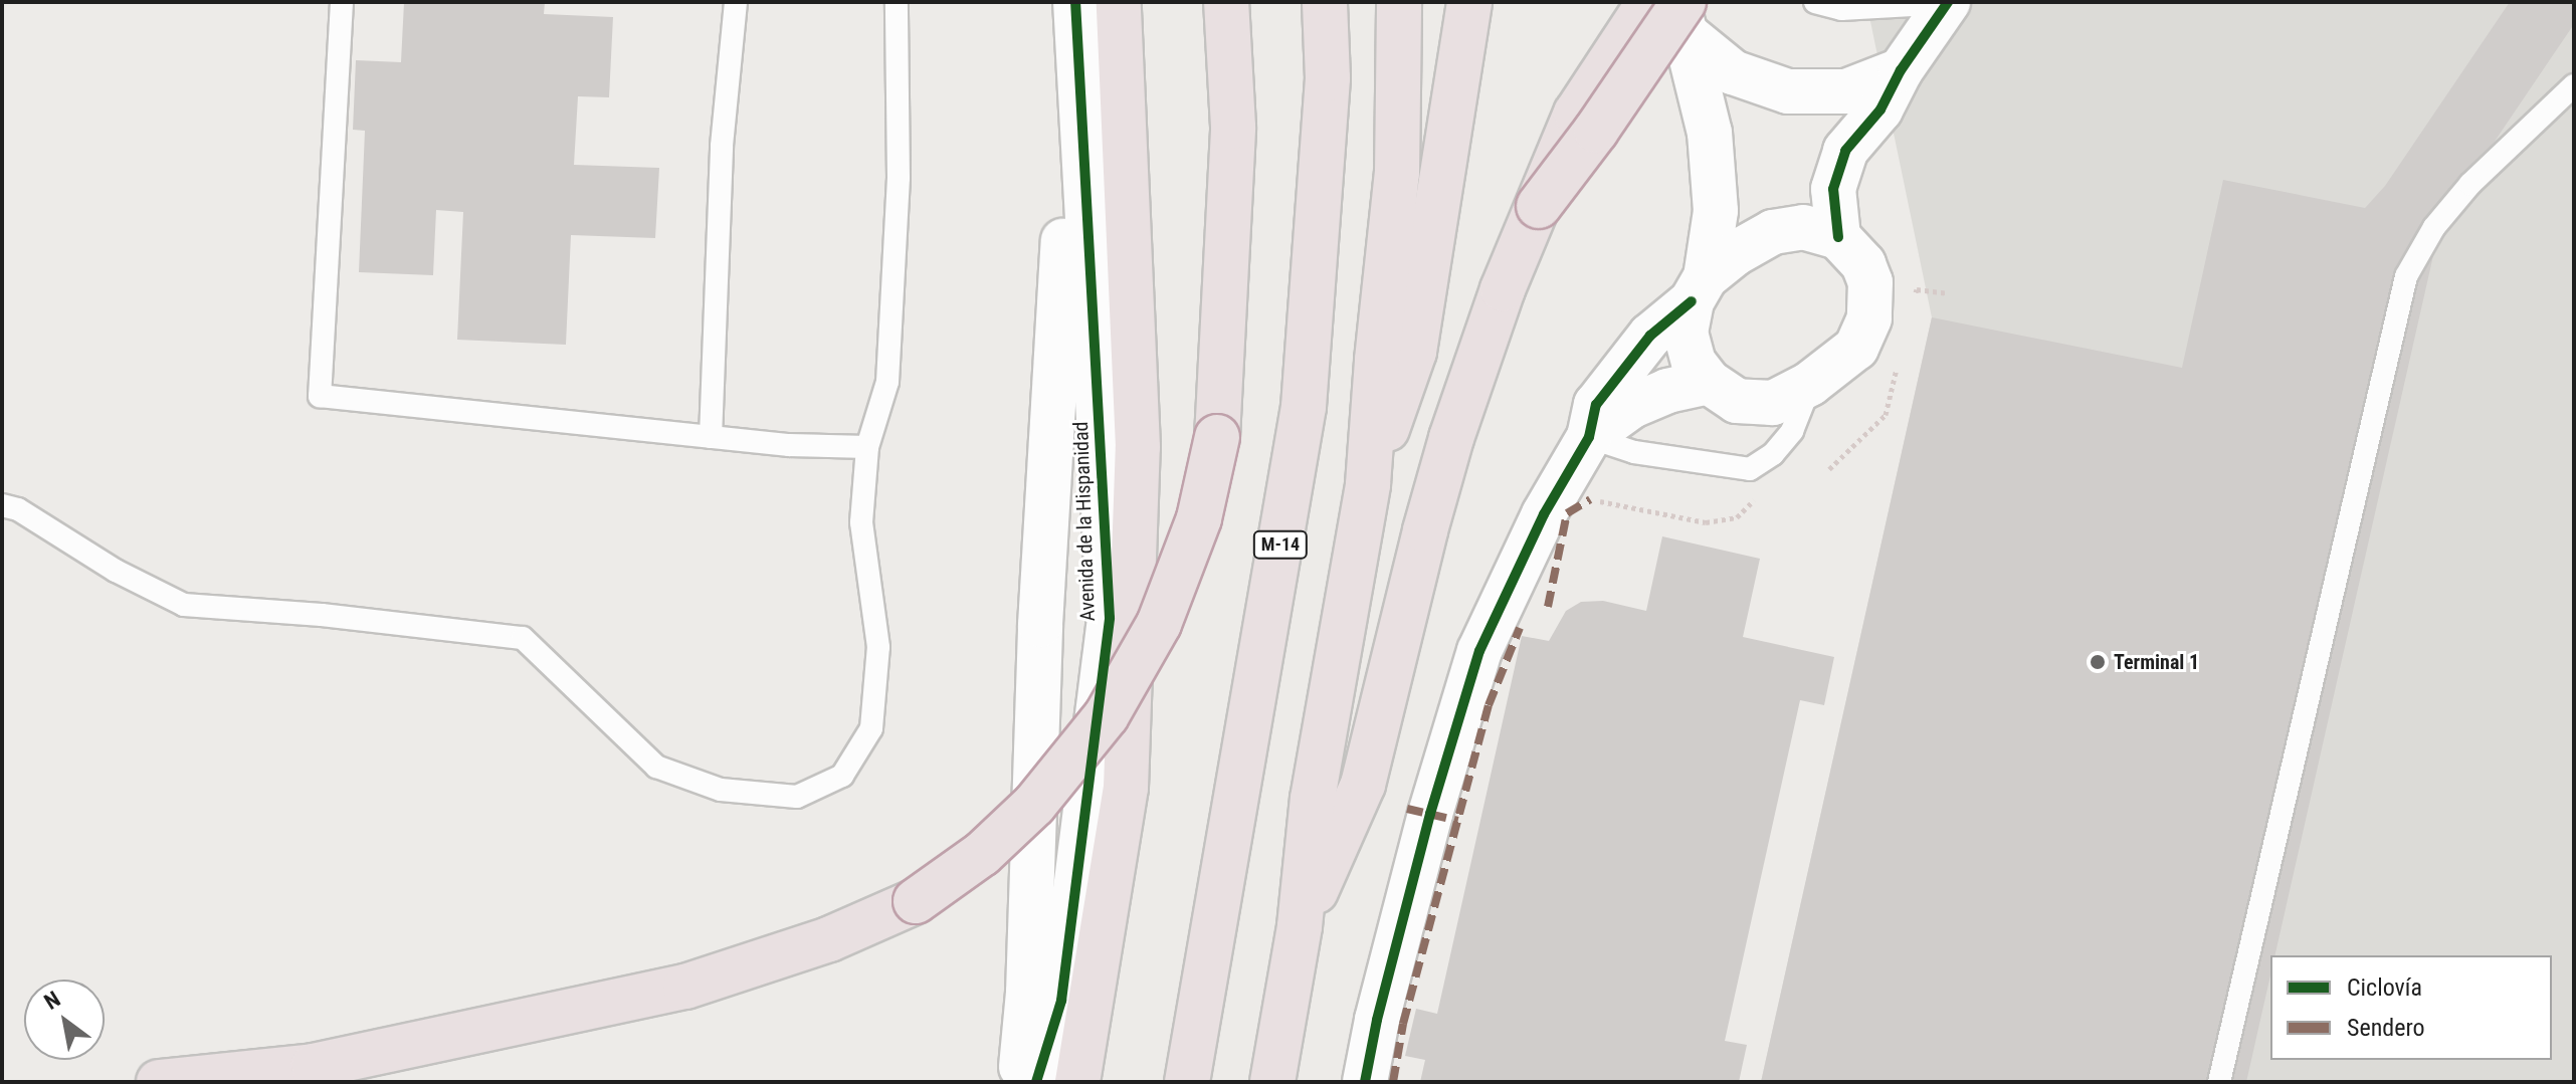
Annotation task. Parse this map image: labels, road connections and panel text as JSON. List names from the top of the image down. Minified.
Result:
{"streets":{"highway":["M-14"],"street":["Avenida de la Hispanidad"]},"places":["Terminal 1"],"legend":["Ciclovía","Sendero"],"north":"top left"}
